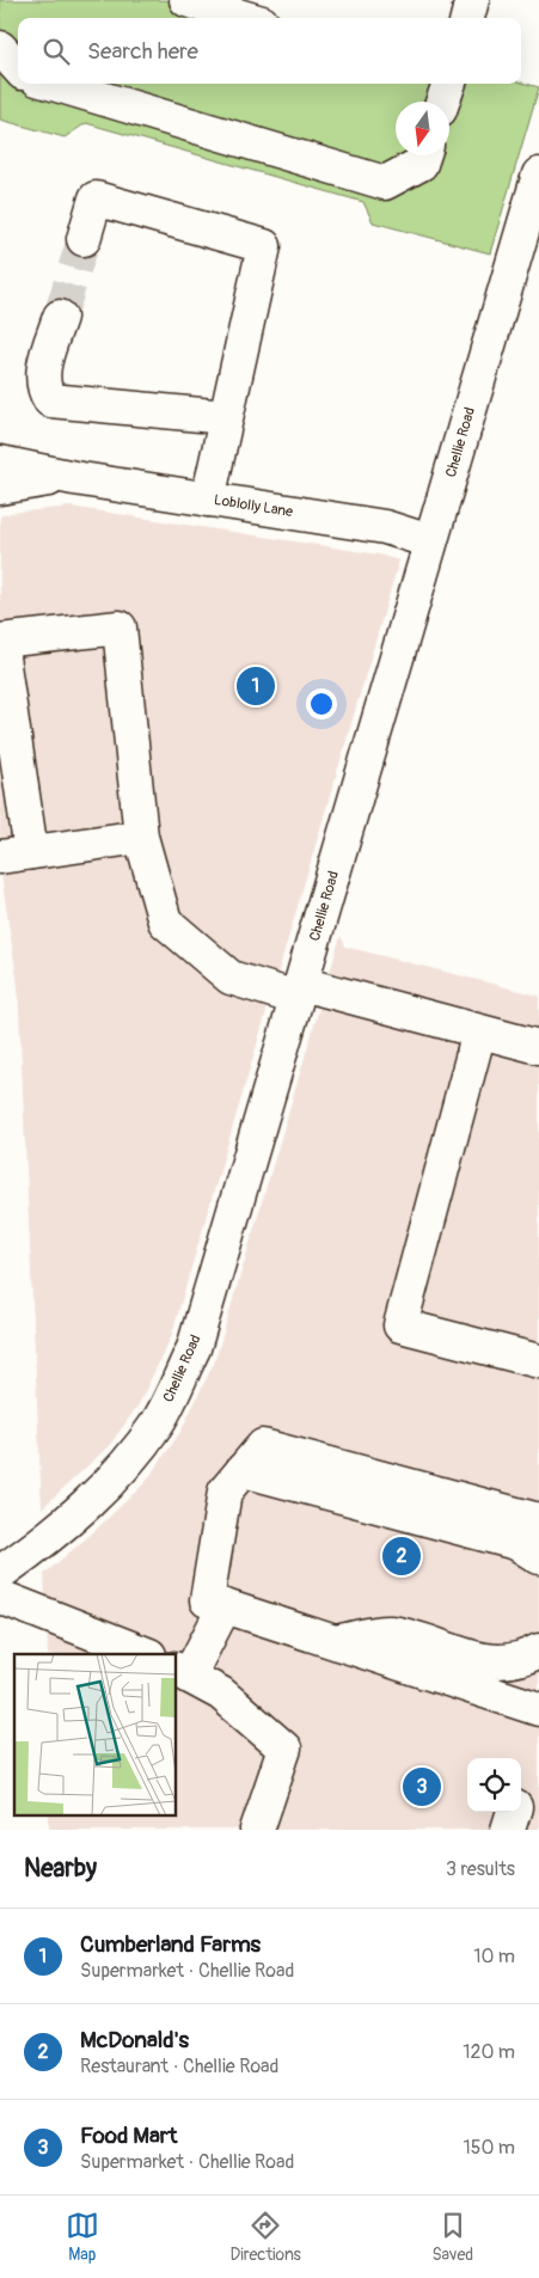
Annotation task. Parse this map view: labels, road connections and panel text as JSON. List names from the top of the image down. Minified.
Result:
{"streets":{"street":["Chellie Road","Loblolly Lane"]},"crossings":[["Chellie Road","Loblolly Lane"]],"north":"bottom","page":{"search":"Search here","pins":["1","2","3"],"heading":["Nearby","3 results"],"list":[{"mark":"1","name":"Cumberland Farms","note":"Supermarket · Chellie Road","value":"10 m"},{"mark":"2","name":"McDonald's","note":"Restaurant · Chellie Road","value":"120 m"},{"mark":"3","name":"Food Mart","note":"Supermarket · Chellie Road","value":"150 m"}],"nav":["Map","Directions","Saved"]}}
